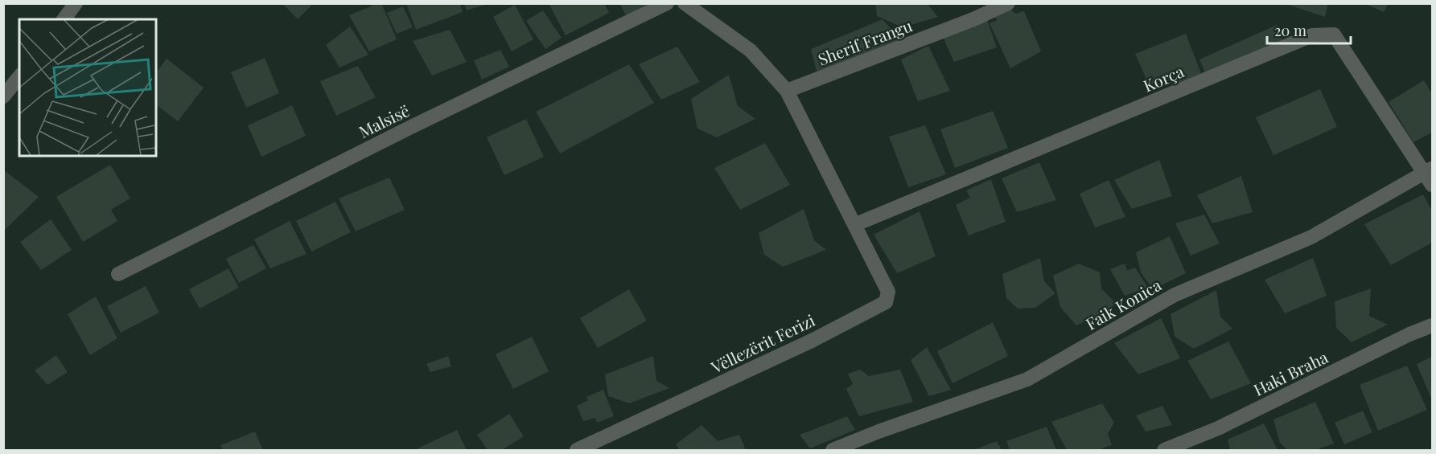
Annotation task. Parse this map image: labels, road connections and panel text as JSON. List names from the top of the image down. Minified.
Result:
{"streets":{"street":["Sherif Frangu","Korça","Malsisë","Faik Konica","Vëllezërit Ferizi","Haki Braha"]},"crossings":[["Korça","Faik Konica"],["Korça","Vëllezërit Ferizi"]],"scale_bar":"20 m"}
